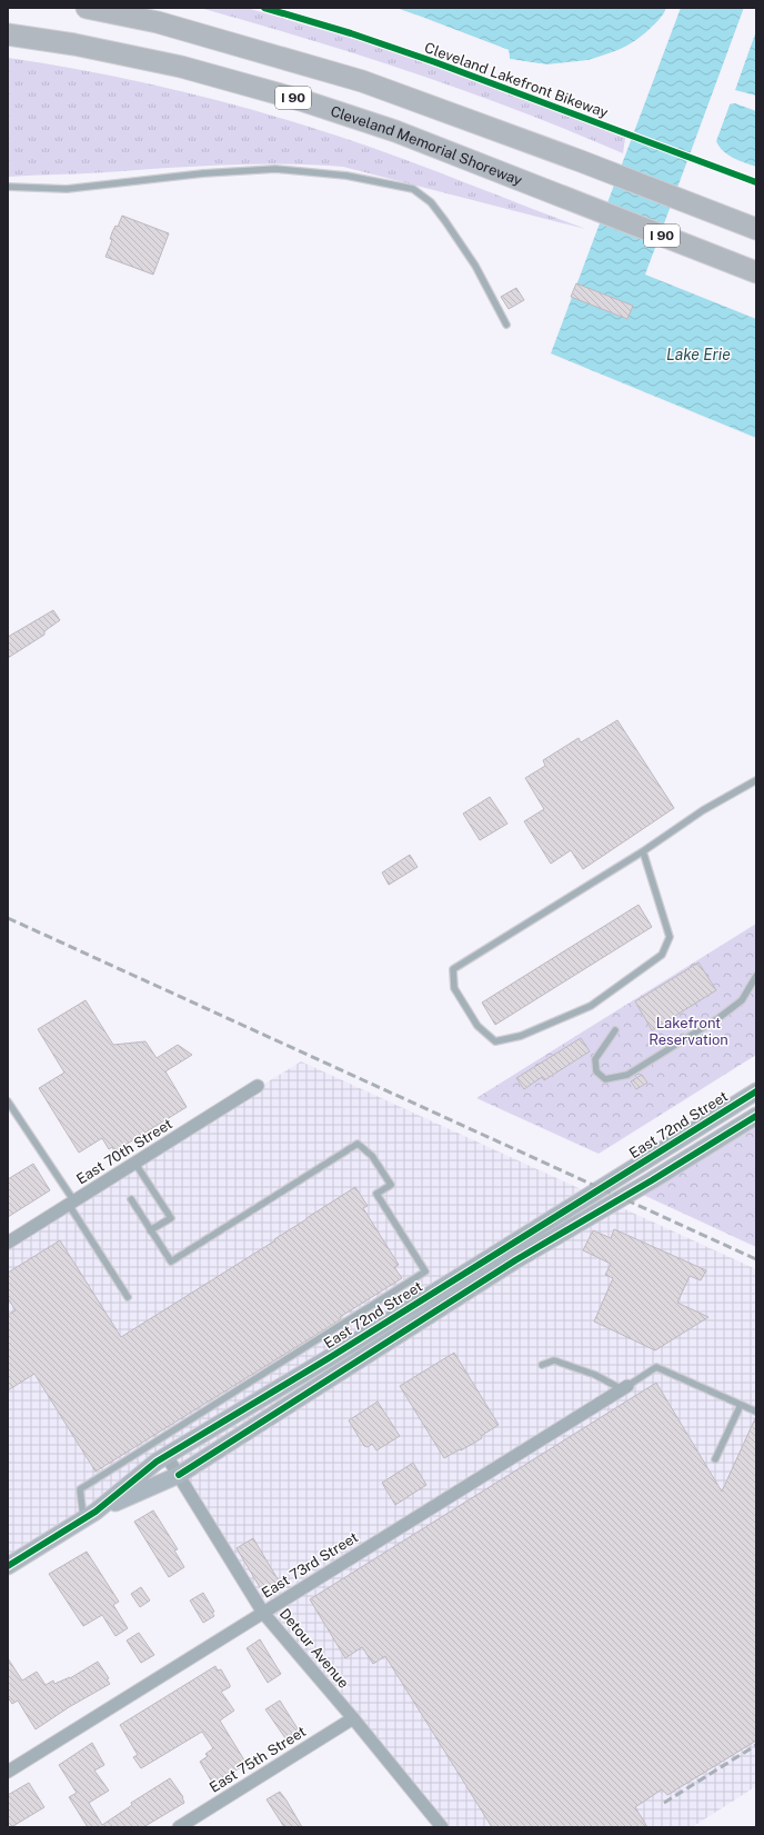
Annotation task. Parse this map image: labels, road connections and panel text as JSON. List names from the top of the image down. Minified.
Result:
{"streets":{"highway":["I 90","Cleveland Memorial Shoreway"],"main road":["East 72nd Street"],"street":["East 70th Street","East 73rd Street","Detour Avenue","East 75th Street"],"cycle path":["Cleveland Lakefront Bikeway"]},"crossings":[["East 72nd Street","Detour Avenue"],["East 73rd Street","Detour Avenue"],["Detour Avenue","East 75th Street"]],"water":["Lake Erie"],"parks":["Lakefront Reservation"]}
